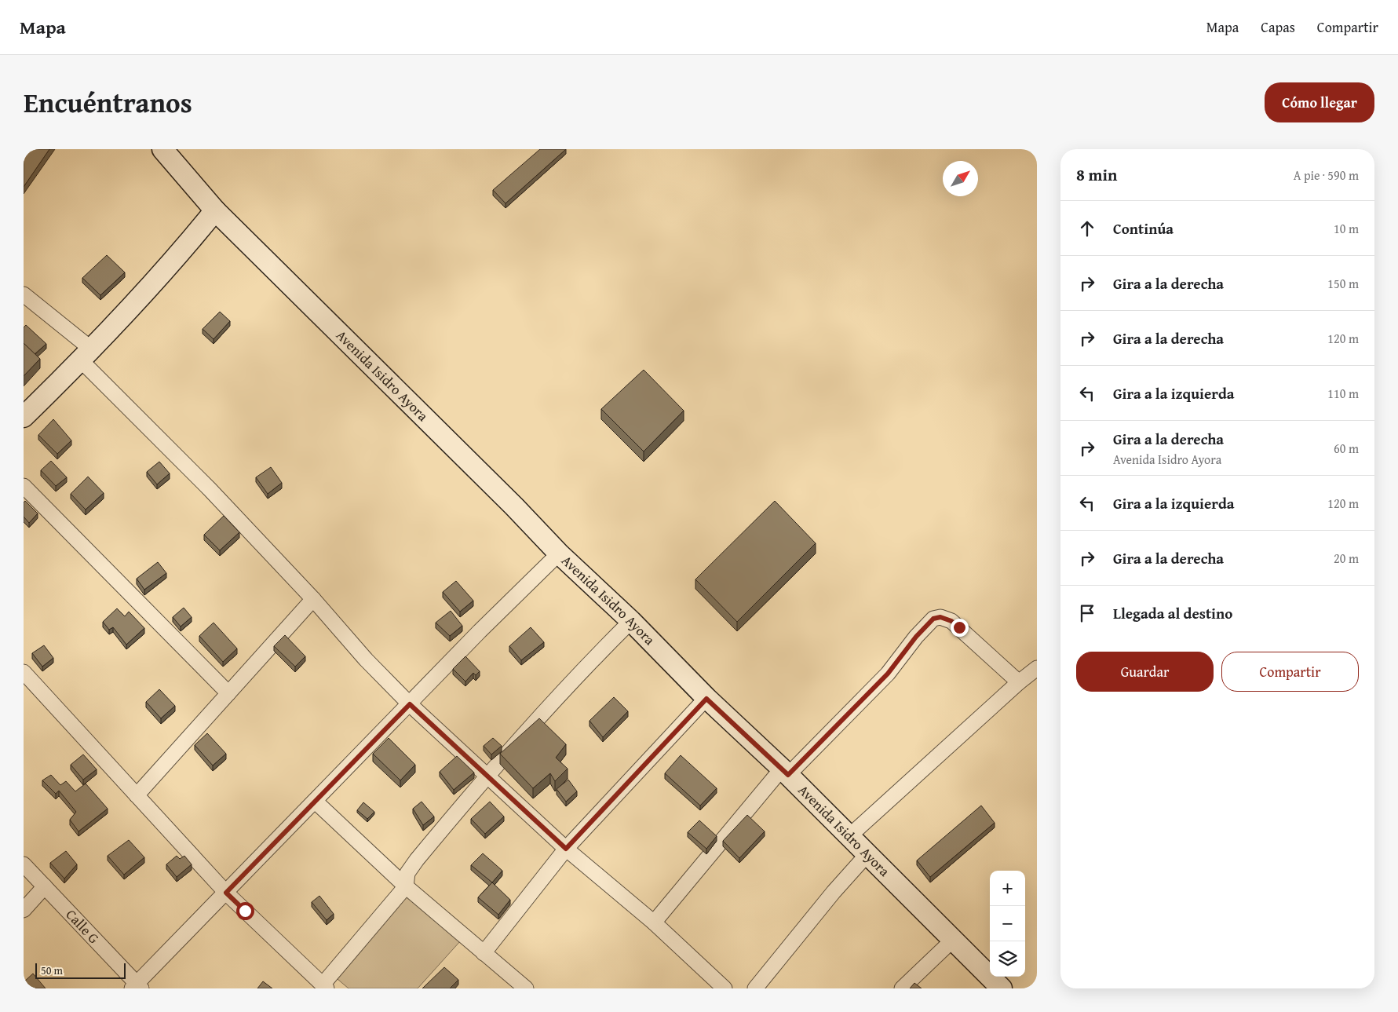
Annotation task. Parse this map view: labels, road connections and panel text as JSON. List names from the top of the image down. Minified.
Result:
{"streets":{"street":["Avenida Isidro Ayora","Calle G"]},"scale_bar":"50 m","north":"top right","page":{"header":"Mapa","nav":["Mapa","Capas","Compartir"],"title":"Encuéntranos","buttons":["Cómo llegar",["Guardar","Compartir"]],"heading":["8 min","A pie · 590 m"],"list":[["Continúa","10 m"],["Gira a la derecha","150 m"],["Gira a la derecha","120 m"],["Gira a la izquierda","110 m"],["Gira a la derecha","Avenida Isidro Ayora","60 m"],["Gira a la izquierda","120 m"],["Gira a la derecha","20 m"],"Llegada al destino"],"map_buttons":["+","−"],"scale":"50 m"}}
